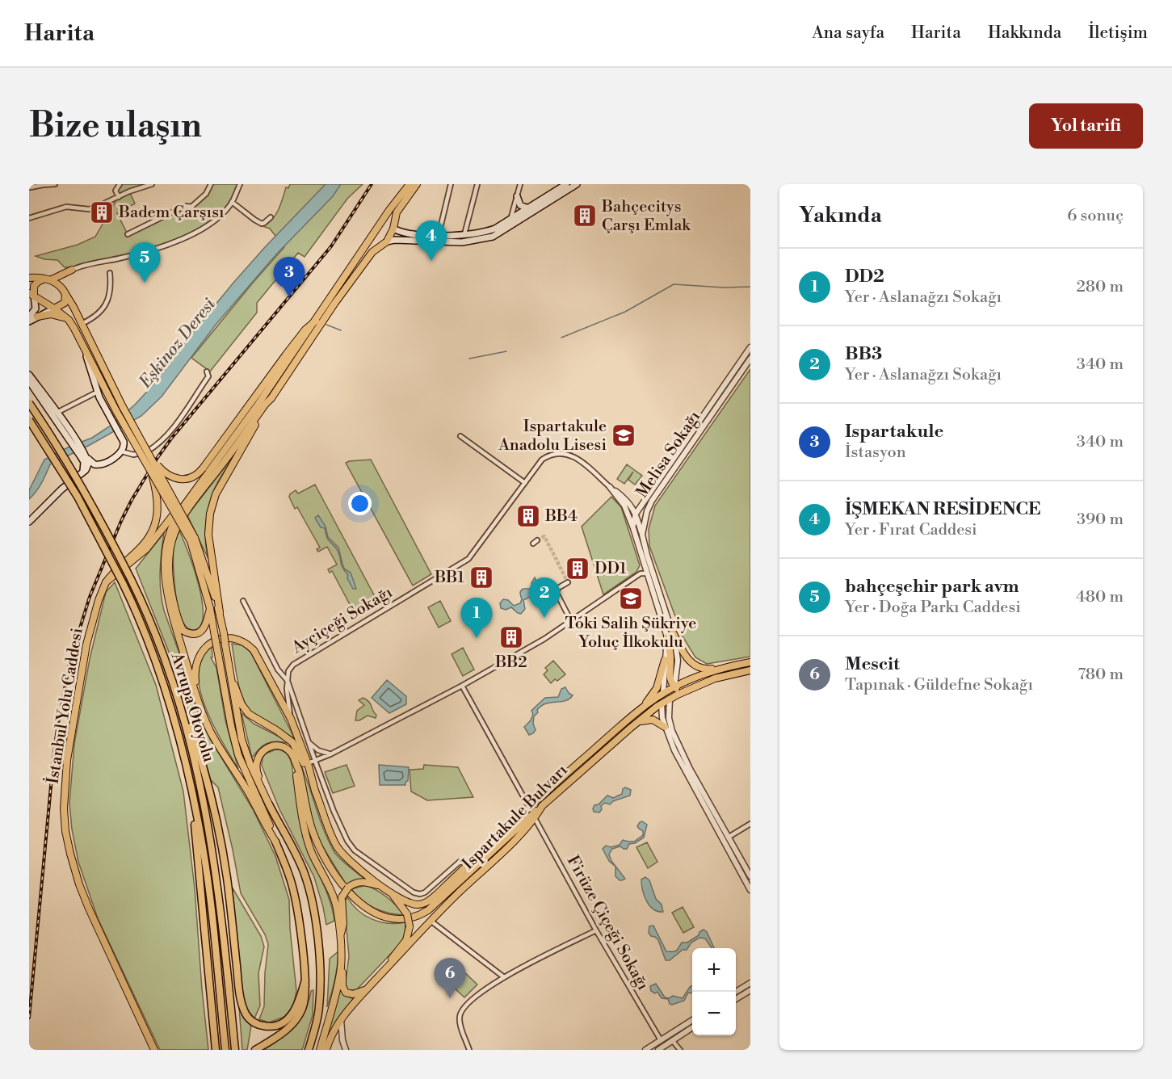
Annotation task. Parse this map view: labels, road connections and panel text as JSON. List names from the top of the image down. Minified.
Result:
{"streets":{"highway":["Avrupa Otoyolu"],"main road":["İstanbul Yolu Caddesi","Ispartakule Bulvarı"],"street":["Melisa Sokağı","Ayçiçeği Sokağı","Firüze Çiçeği Sokağı"]},"crossings":[["Melisa Sokağı","Ayçiçeği Sokağı"],["Melisa Sokağı","Ispartakule Bulvarı"],["Ispartakule Bulvarı","Firüze Çiçeği Sokağı"]],"water":["Eşkinoz Deresi"],"places":{"building":["Badem Çarşısı","Bahçecitys Çarşı Emlak","BB4","DD1","BB1","BB2"],"school or university":["Ispartakule Anadolu Lisesi","Toki Salih Şükriye Yoluç İlkokulu"]},"page":{"header":"Harita","nav":["Ana sayfa","Harita","Hakkında","İletişim"],"buttons":"Yol tarifi","title":"Bize ulaşın","heading":["Yakında","6 sonuç"],"pins":["4","5","3","2","1","6"],"list":[{"mark":"1","name":"DD2","note":"Yer · Aslanağzı Sokağı","value":"280 m"},{"mark":"2","name":"BB3","note":"Yer · Aslanağzı Sokağı","value":"340 m"},{"mark":"3","name":"Ispartakule","note":"İstasyon","value":"340 m"},{"mark":"4","name":"İŞMEKAN RESİDENCE","note":"Yer · Fırat Caddesi","value":"390 m"},{"mark":"5","name":"bahçeşehir park avm","note":"Yer · Doğa Parkı Caddesi","value":"480 m"},{"mark":"6","name":"Mescit","note":"Tapınak · Güldefne Sokağı","value":"780 m"}],"map_buttons":["+","−"]}}
